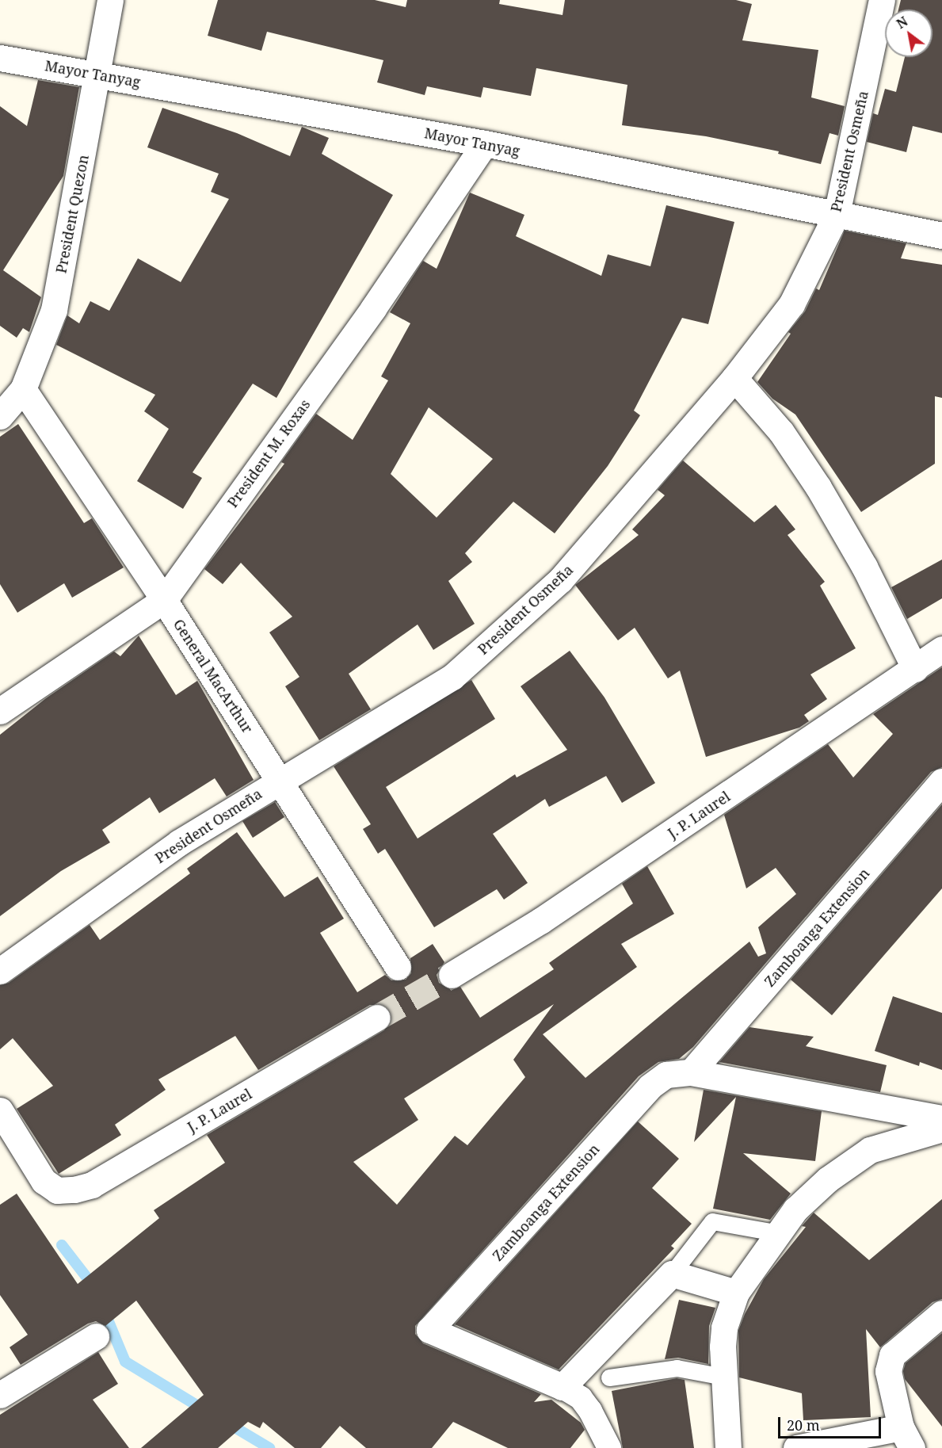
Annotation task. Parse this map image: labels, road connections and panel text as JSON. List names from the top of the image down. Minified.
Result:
{"streets":{"street":["Mayor Tanyag","President Osmeña","President Quezon","President M. Roxas","General MacArthur","J. P. Laurel","Zamboanga Extension"]},"crossings":[["Mayor Tanyag","President Osmeña"],["Mayor Tanyag","President Quezon"],["Mayor Tanyag","President M. Roxas"],["President Osmeña","General MacArthur"],["President Quezon","General MacArthur"],["President M. Roxas","General MacArthur"]],"scale_bar":"20 m","north":"top left"}
